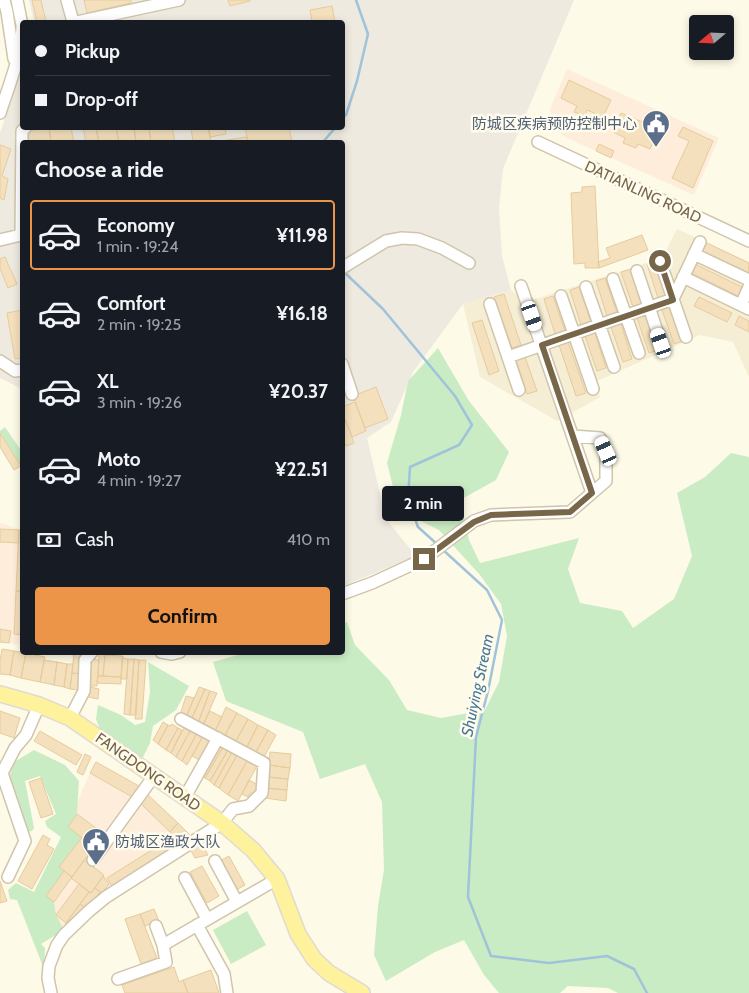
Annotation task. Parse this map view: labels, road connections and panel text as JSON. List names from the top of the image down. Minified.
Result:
{"streets":{"main road":["FANGDONG ROAD"],"street":["DATIANLING ROAD"]},"water":["Shuiying Stream"],"places":{"public building":["防城区疾病预防控制中心","防城区渔政大队"]},"north":"left","page":{"banner":["Pickup","Drop-off"],"heading":"Choose a ride","list":[{"name":"Economy","note":"1 min · 19:24","value":"¥11.98"},{"name":"Comfort","note":"2 min · 19:25","value":"¥16.18"},{"name":"XL","note":"3 min · 19:26","value":"¥20.37"},{"name":"Moto","note":"4 min · 19:27","value":"¥22.51"}],"bubble":"2 min","pay":["Cash","410 m"],"buttons":"Confirm"}}
